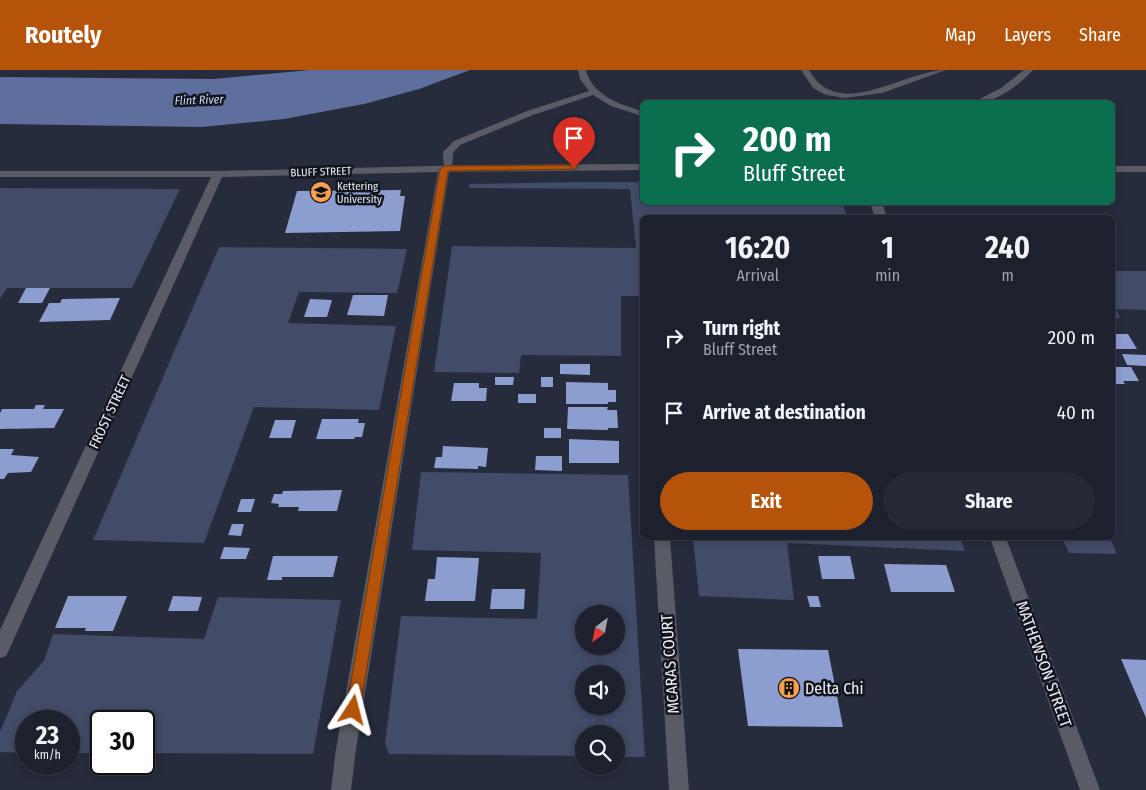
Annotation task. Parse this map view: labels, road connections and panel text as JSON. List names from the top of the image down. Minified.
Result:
{"streets":{"street":["BLUFF STREET","FROST STREET","MCARAS COURT","MATHEWSON STREET"]},"crossings":[["BLUFF STREET","FROST STREET"]],"water":["Flint River"],"places":{"school or university":["Kettering University"],"building":["Delta Chi"]},"north":"bottom left","page":{"header":"Routely","nav":["Map","Layers","Share"],"turn":["200 m","Bluff Street"],"eta":["16:20","Arrival","1","min","240","m"],"list":[{"name":"Turn right","note":"Bluff Street","value":"200 m"},{"name":"Arrive at destination","value":"40 m"}],"buttons":["Exit","Share"],"speed":"23 km/h","limit":"30"}}
